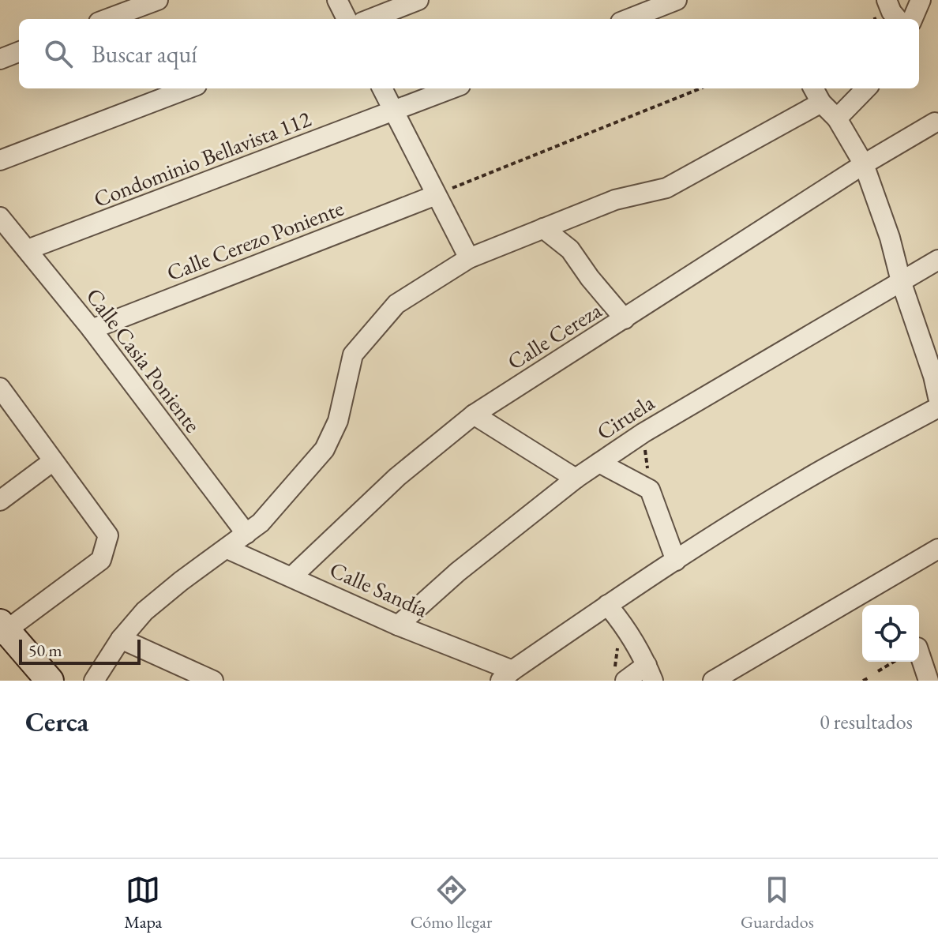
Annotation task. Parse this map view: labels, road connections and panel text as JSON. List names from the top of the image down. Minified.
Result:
{"streets":{"street":["Condominio Bellavista 112","Calle Cerezo Poniente","Calle Cereza","Calle Casia Poniente","Ciruela","Calle Sandía"]},"crossings":[["Condominio Bellavista 112","Calle Casia Poniente"],["Calle Cerezo Poniente","Calle Casia Poniente"],["Calle Cereza","Calle Sandía"],["Ciruela","Calle Sandía"]],"scale_bar":"50 m","page":{"search":"Buscar aquí","scale":"50 m","heading":["Cerca","0 resultados"],"nav":["Mapa","Cómo llegar","Guardados"]}}
